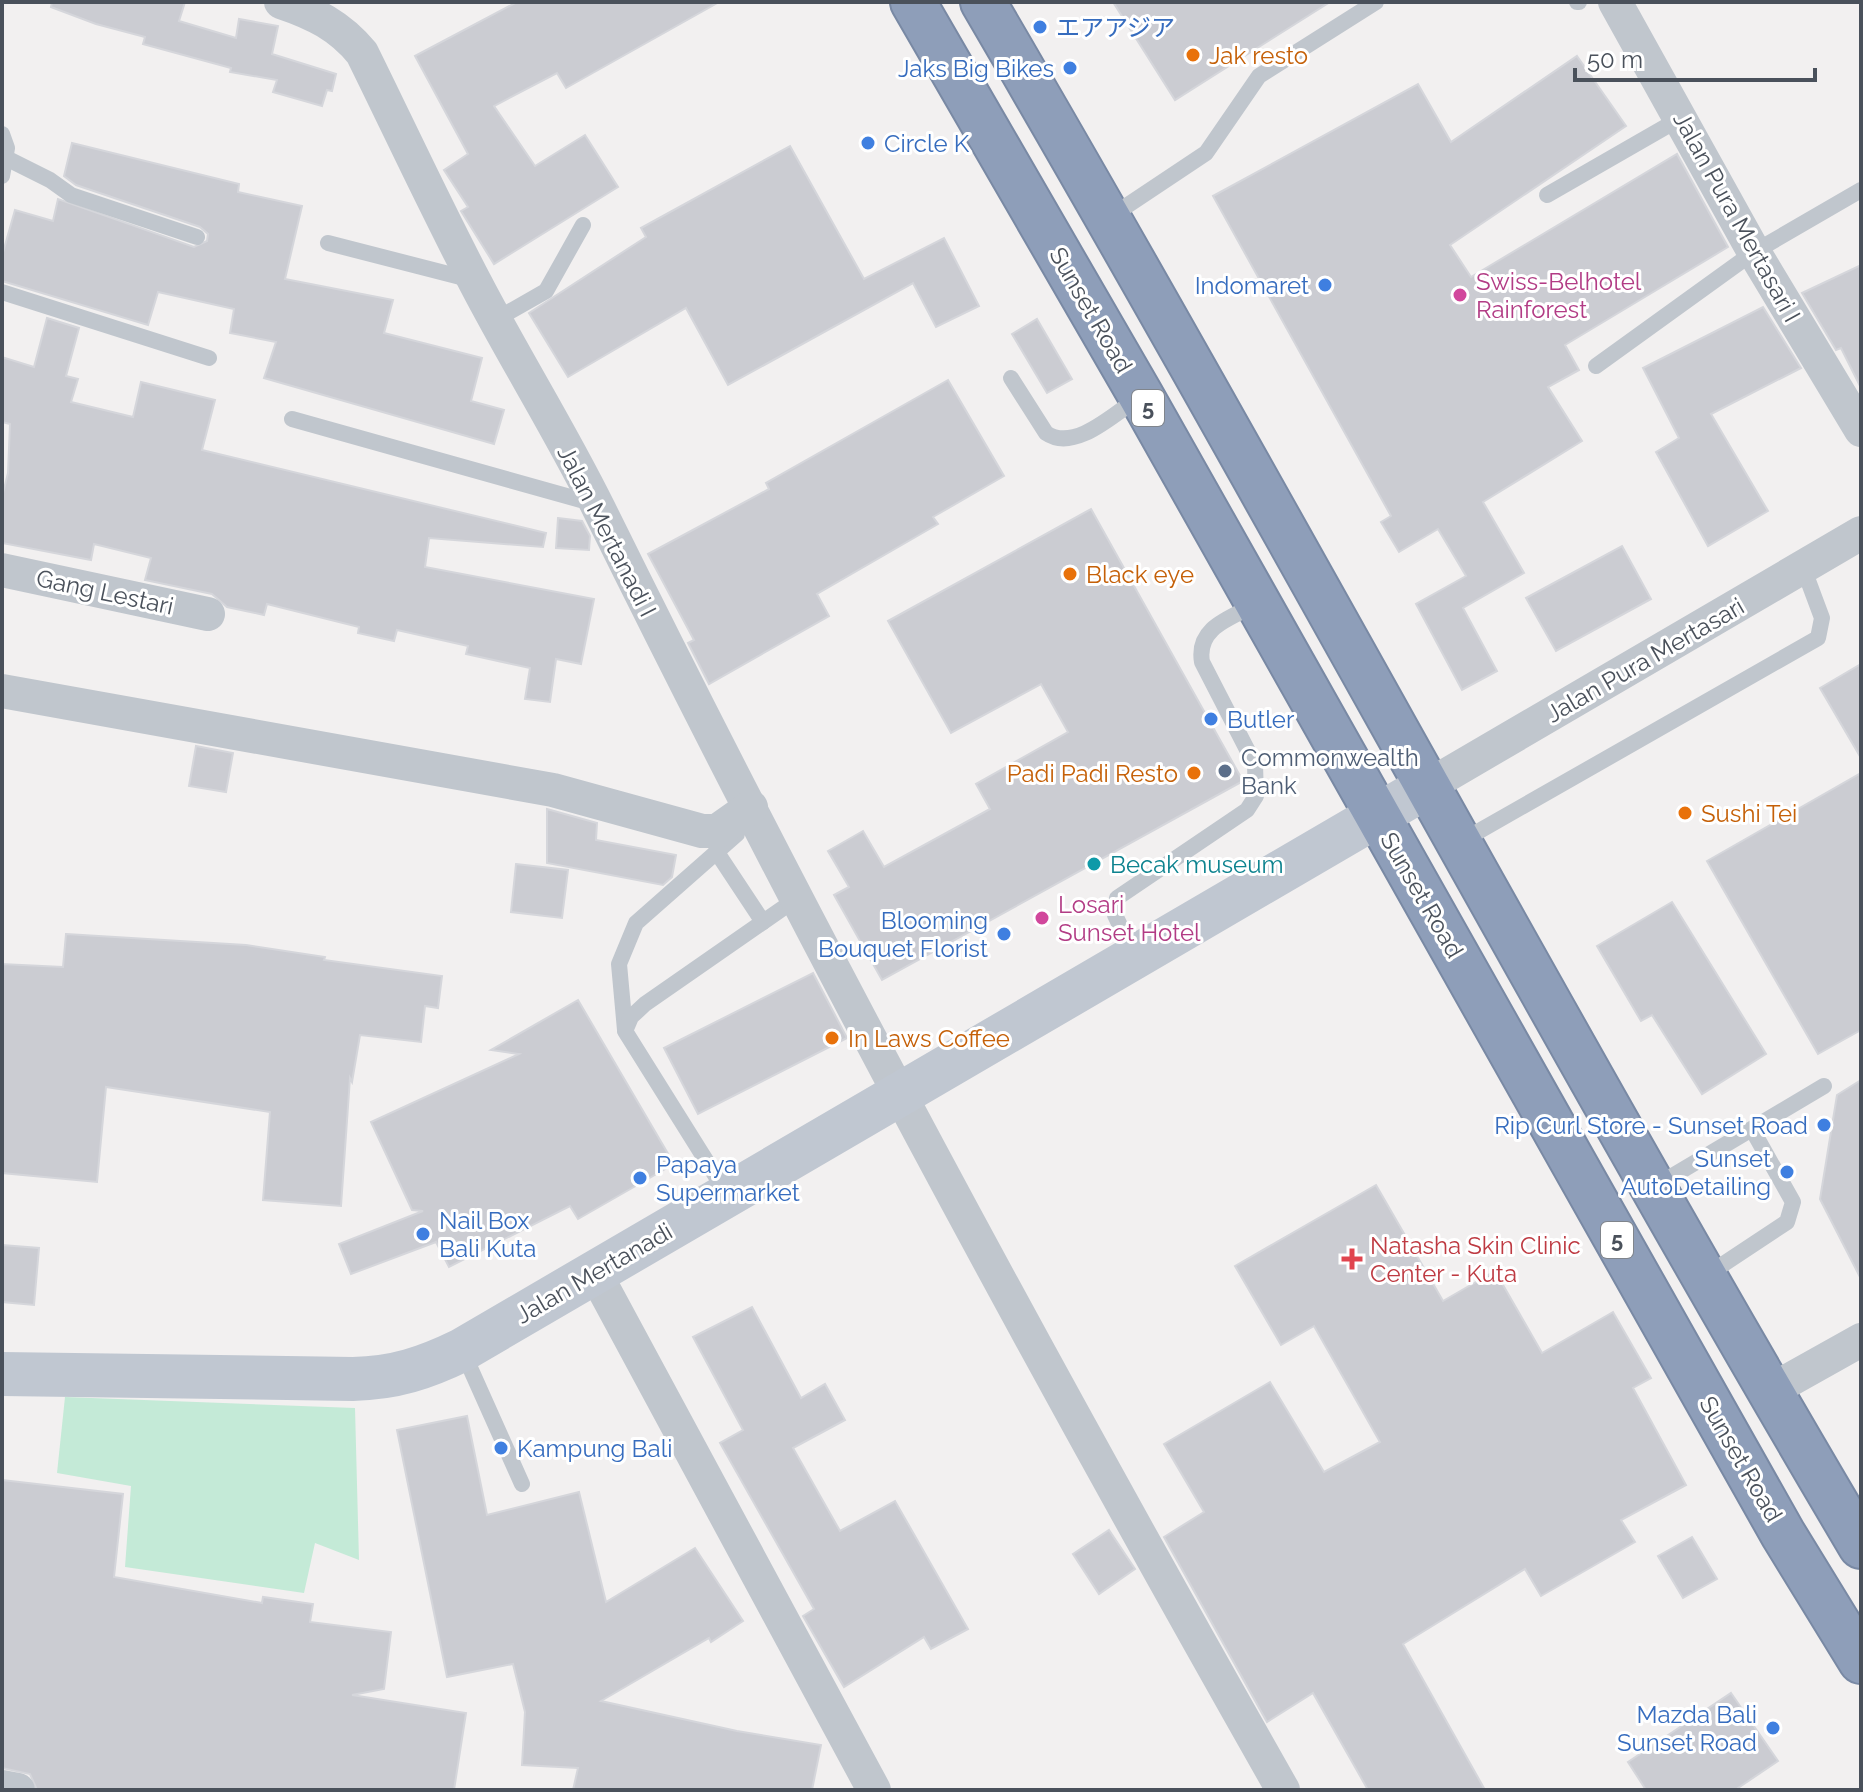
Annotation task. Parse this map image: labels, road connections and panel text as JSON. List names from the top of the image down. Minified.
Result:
{"streets":{"highway":["Sunset Road","5"],"street":["Jalan Pura Mertasari I","Jalan Mertanadi I","Gang Lestari","Jalan Pura Mertasari","Jalan Mertanadi"]},"crossings":[["Sunset Road","Jalan Mertanadi"],["5","Jalan Pura Mertasari"],["5","Jalan Mertanadi"],["Jalan Mertanadi I","Jalan Mertanadi"],["Jalan Pura Mertasari","Jalan Mertanadi"]],"places":{"other":["エアアジア","Jak resto","Jaks Big Bikes","Circle K","Indomaret","Swiss-Belhotel Rainforest","Black eye","Butler","Commonwealth Bank","Padi Padi Resto","Sushi Tei","Becak museum","Losari Sunset Hotel","Blooming Bouquet Florist","In Laws Coffee","Rip Curl Store - Sunset Road","Sunset AutoDetailing","Papaya Supermarket","Nail Box Bali Kuta","Kampung Bali","Mazda Bali Sunset Road"],"health":["Natasha Skin Clinic Center - Kuta"]},"scale_bar":"50 m"}
